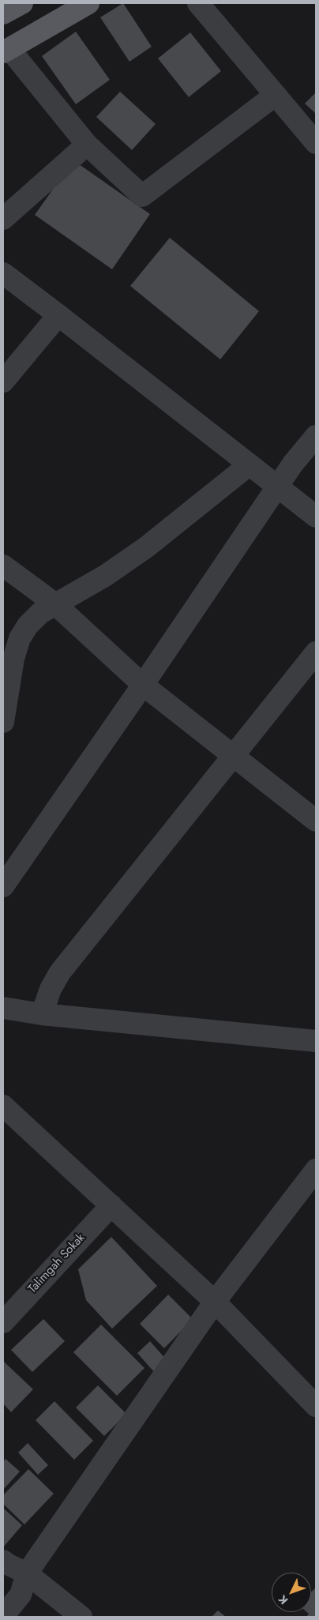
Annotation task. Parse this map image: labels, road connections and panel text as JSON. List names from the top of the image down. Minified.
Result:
{"streets":{"street":["Talimgah Sokak"]},"north":"bottom left"}
